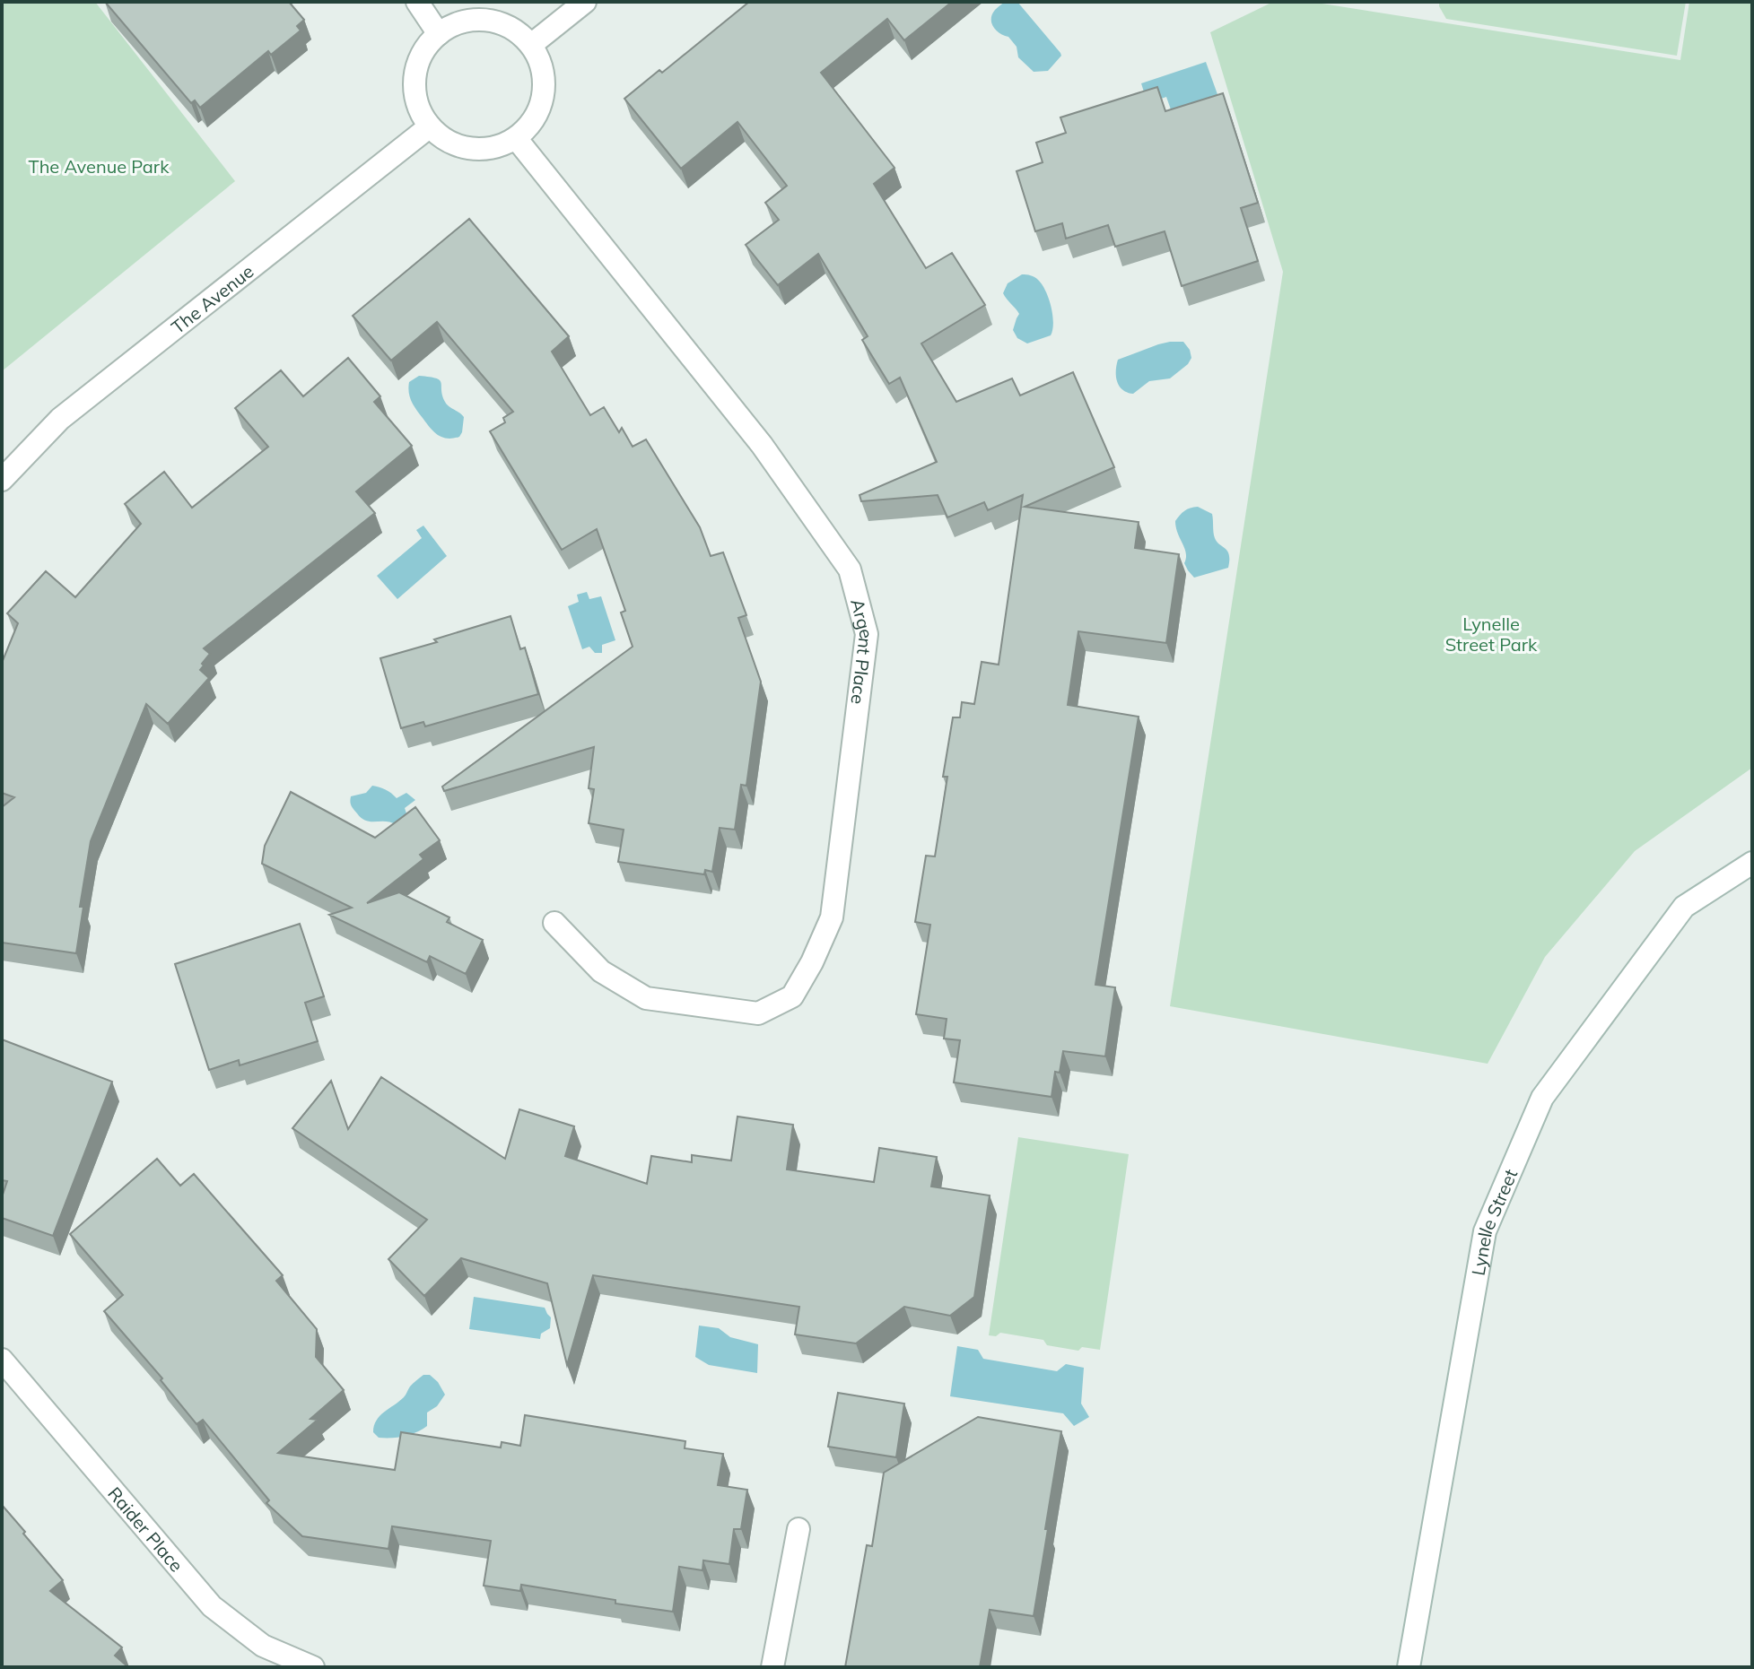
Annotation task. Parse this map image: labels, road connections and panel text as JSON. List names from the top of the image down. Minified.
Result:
{"streets":{"street":["The Avenue","Argent Place","Lynelle Street","Raider Place"]},"crossings":[["The Avenue","Argent Place"]],"parks":["The Avenue Park","Lynelle Street Park"]}
